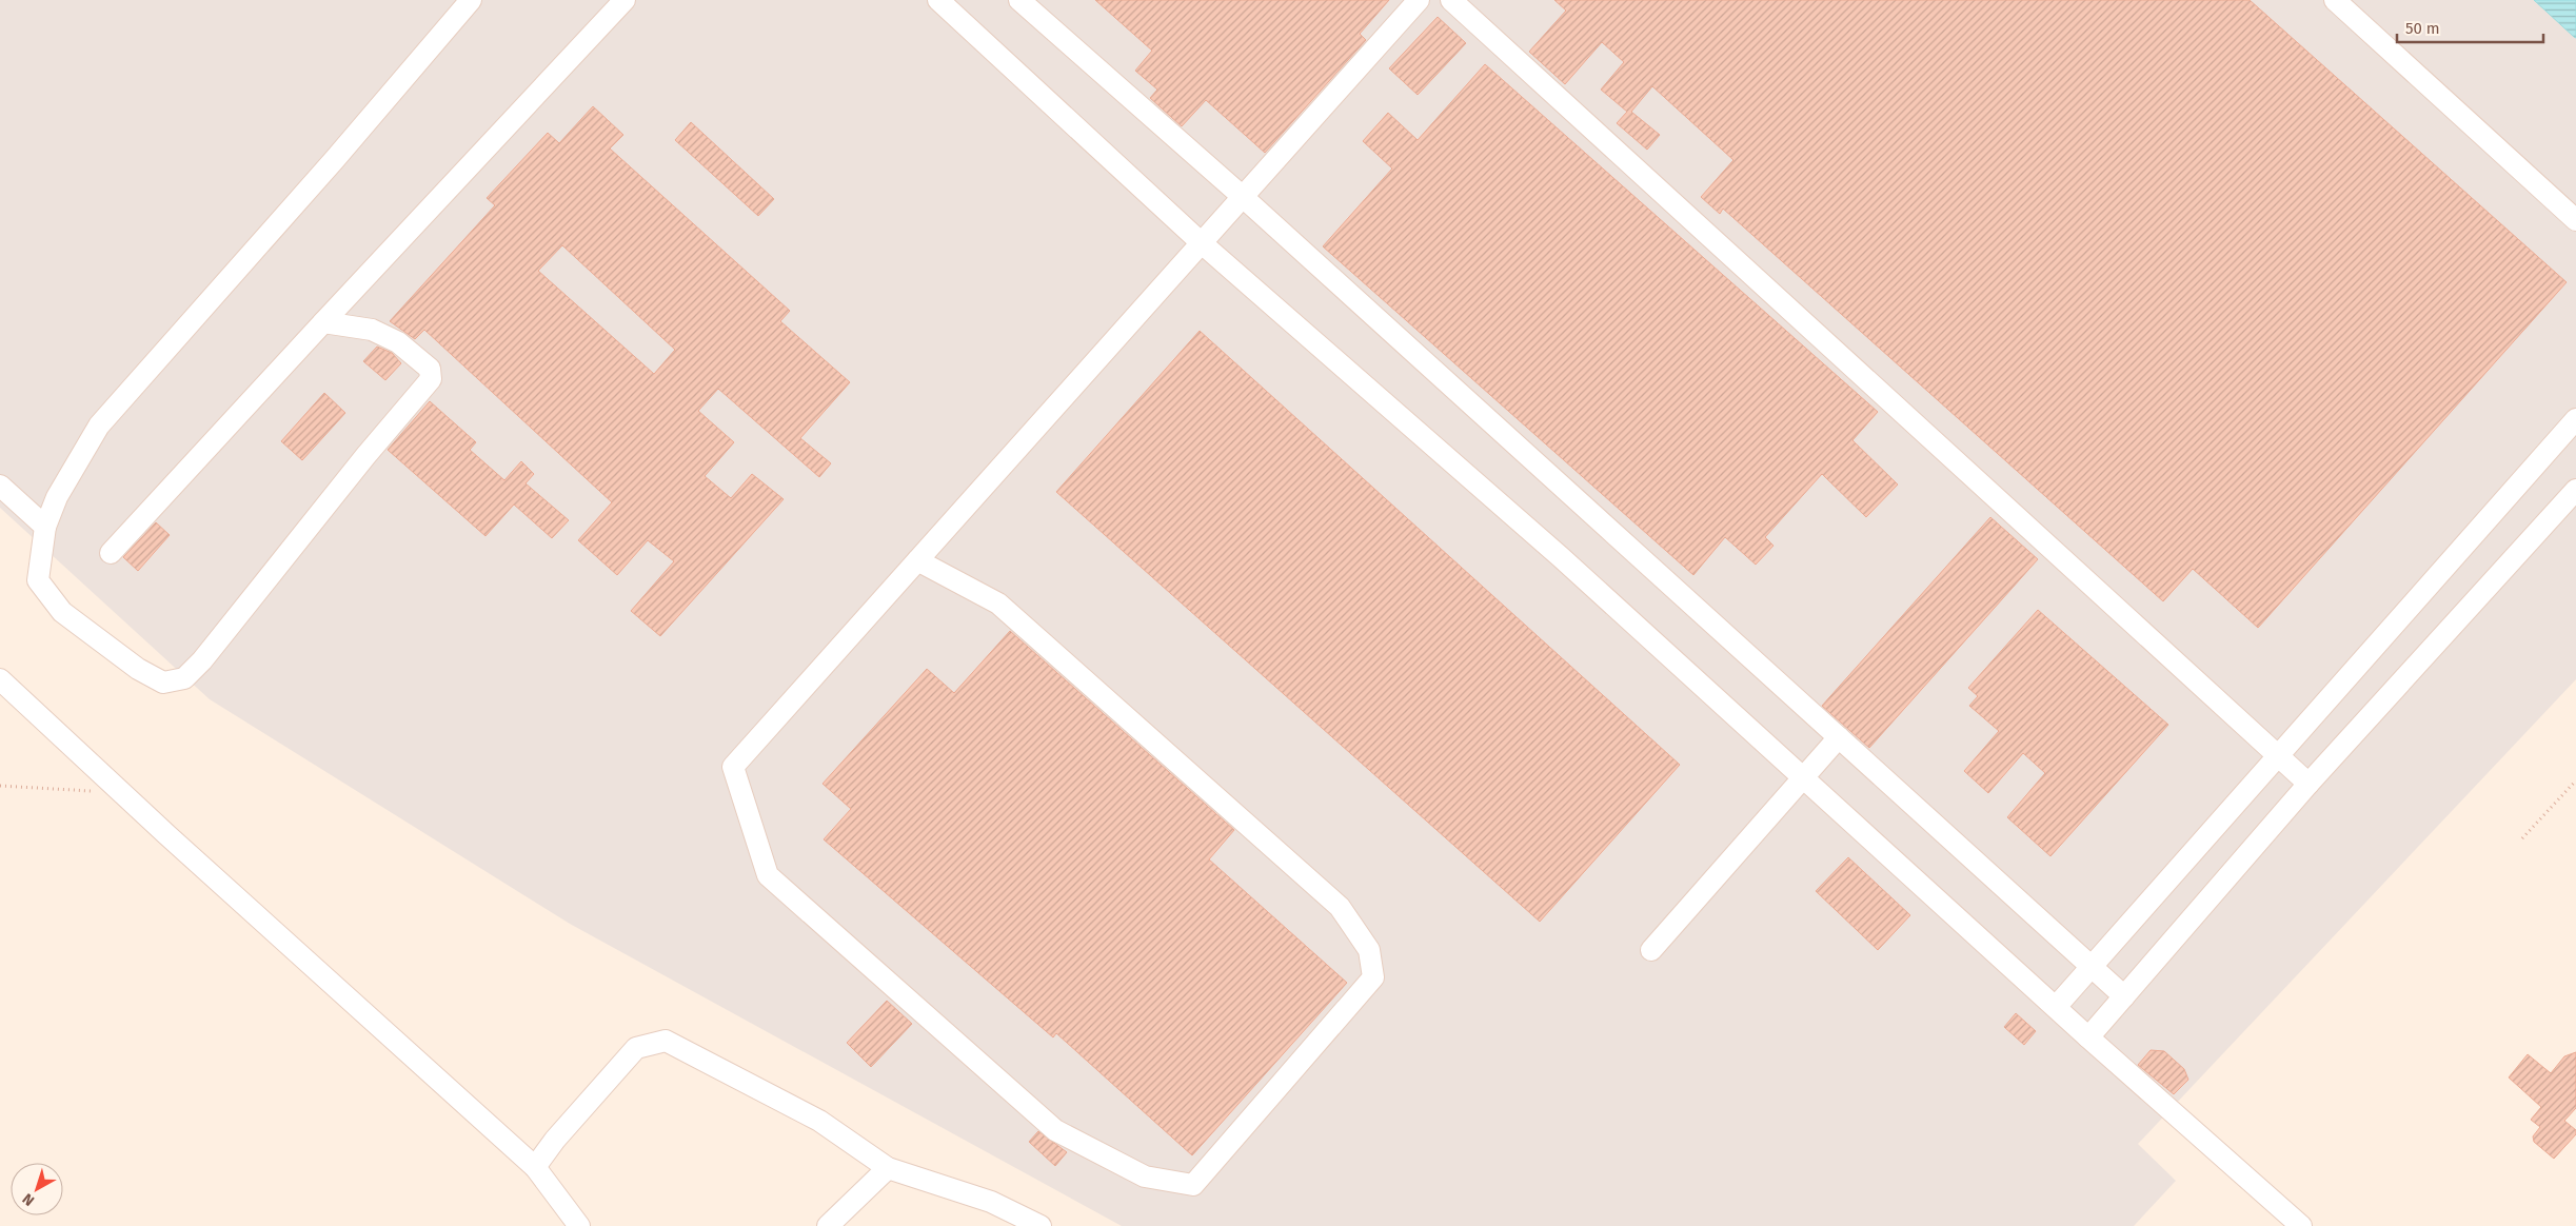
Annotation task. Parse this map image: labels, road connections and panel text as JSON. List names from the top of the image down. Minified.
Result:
{"scale_bar":"50 m","north":"bottom left"}
